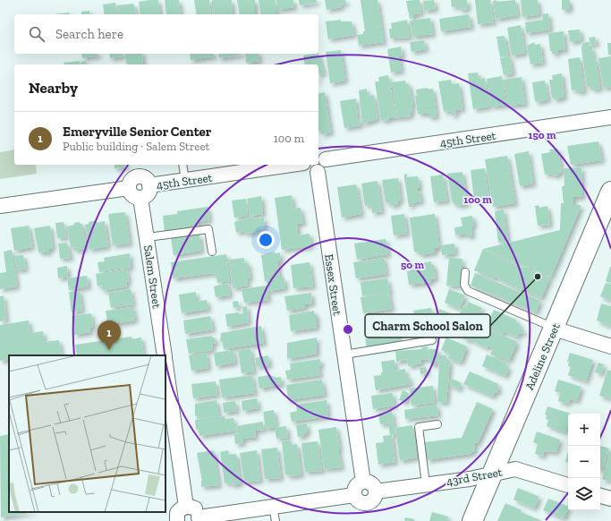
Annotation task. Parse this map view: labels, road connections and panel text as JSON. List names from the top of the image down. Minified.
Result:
{"streets":{"main road":["Adeline Street"],"street":["45th Street","Salem Street","Essex Street","43rd Street"]},"crossings":[["45th Street","Salem Street"],["45th Street","Essex Street"],["Essex Street","43rd Street"],["Adeline Street","43rd Street"]],"places":["Charm School Salon"],"page":{"search":"Search here","heading":"Nearby","list":[{"mark":"1","name":"Emeryville Senior Center","note":"Public building · Salem Street","value":"100 m"}],"pins":"1","map_buttons":["+","−"]},"rings":["150 m","100 m","50 m"]}
